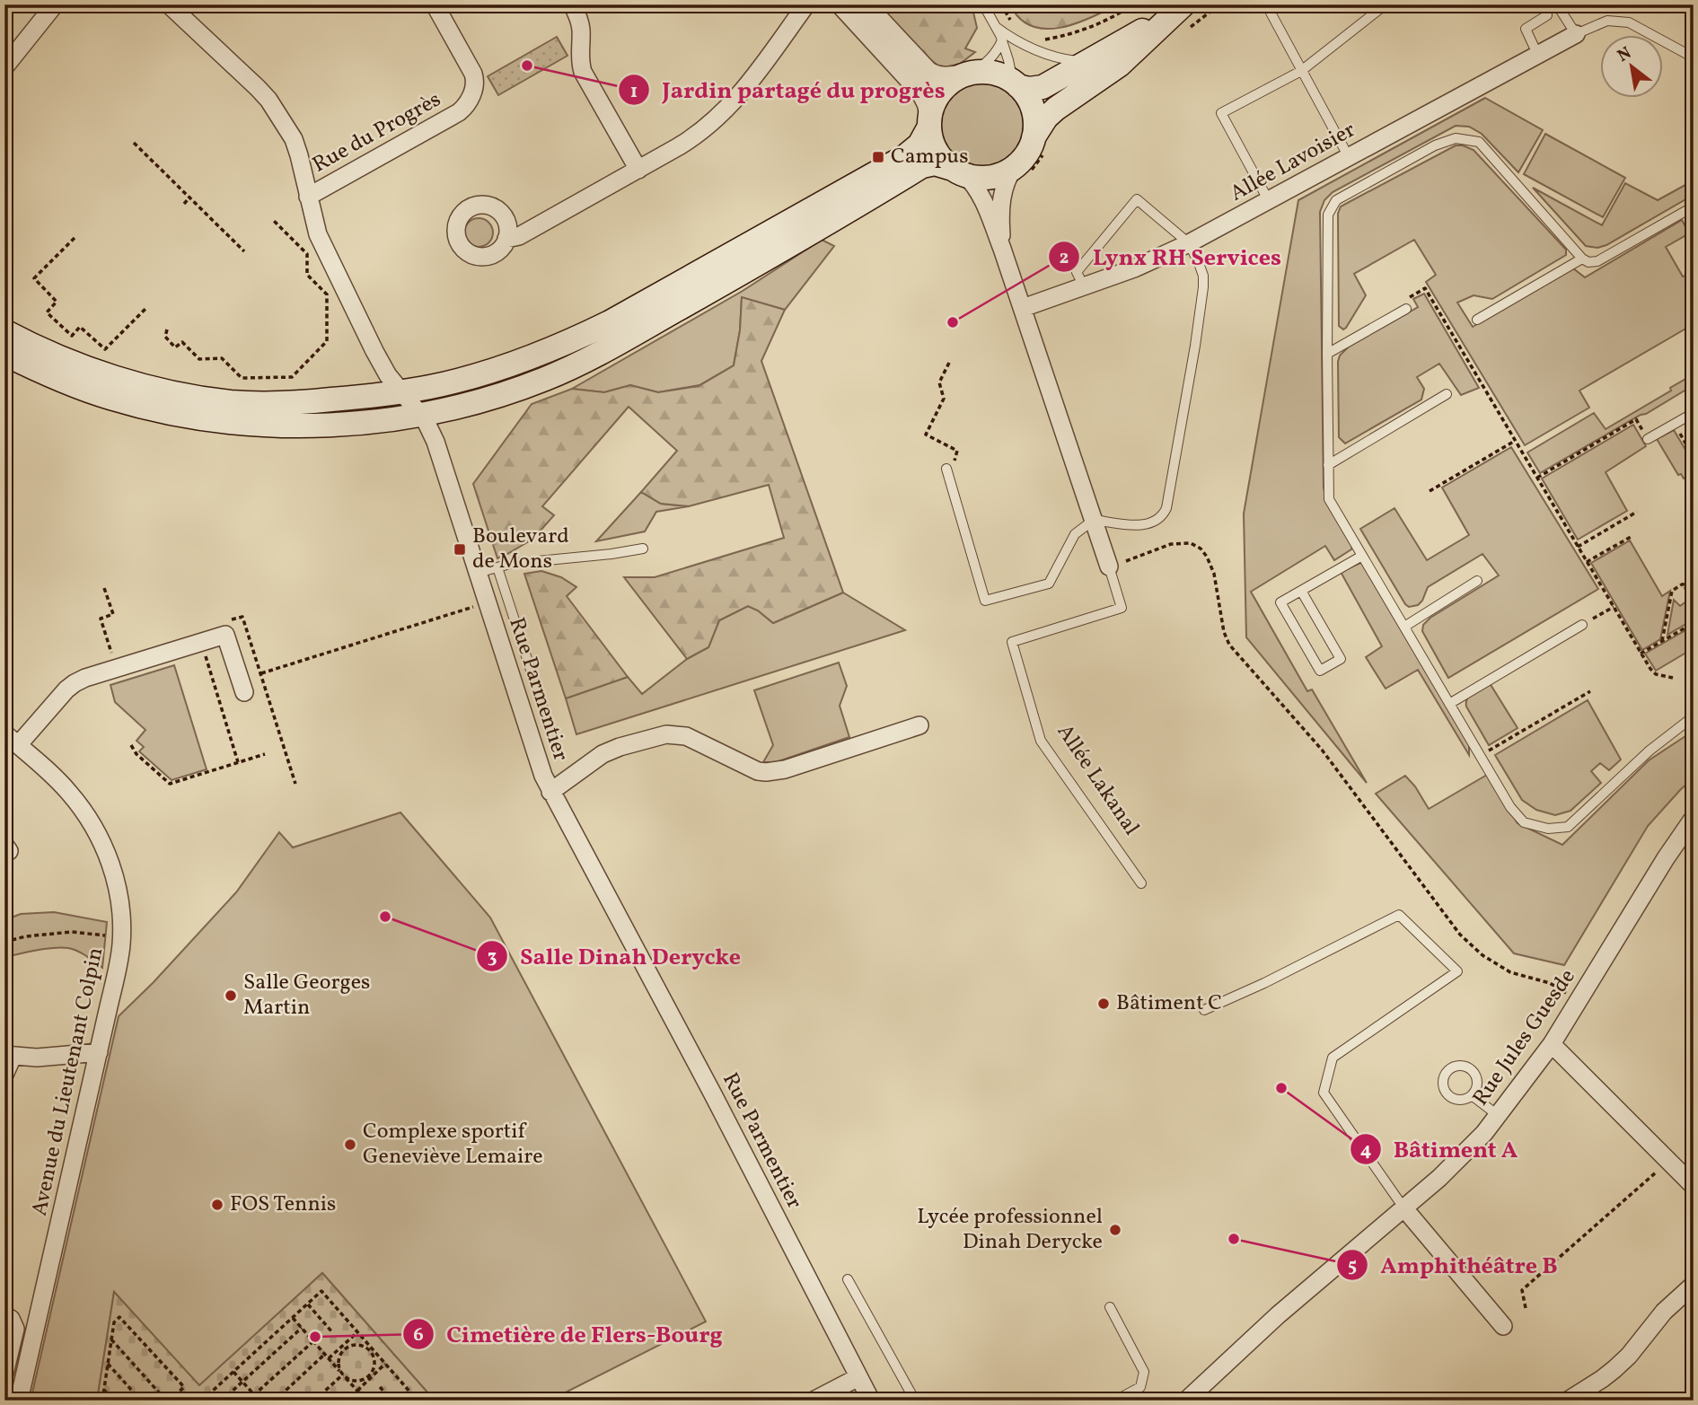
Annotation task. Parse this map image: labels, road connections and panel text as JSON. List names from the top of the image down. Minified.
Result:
{"streets":{"street":["Rue du Progrès","Allée Lavoisier","Rue Parmentier","Allée Lakanal","Rue Jules Guesde","Avenue du Lieutenant Colpin"]},"crossings":[["Rue du Progrès","Rue Parmentier"],["Allée Lavoisier","Allée Lakanal"]],"places":{"other":["Jardin partagé du progrès","Lynx RH Services","Salle Dinah Derycke","Salle Georges Martin","Bâtiment C","Bâtiment A","Complexe sportif Geneviève Lemaire","FOS Tennis","Lycée professionnel Dinah Derycke","Amphithéâtre B","Cimetière de Flers-Bourg"],"transit":["Campus","Boulevard de Mons"]},"north":"top left"}
